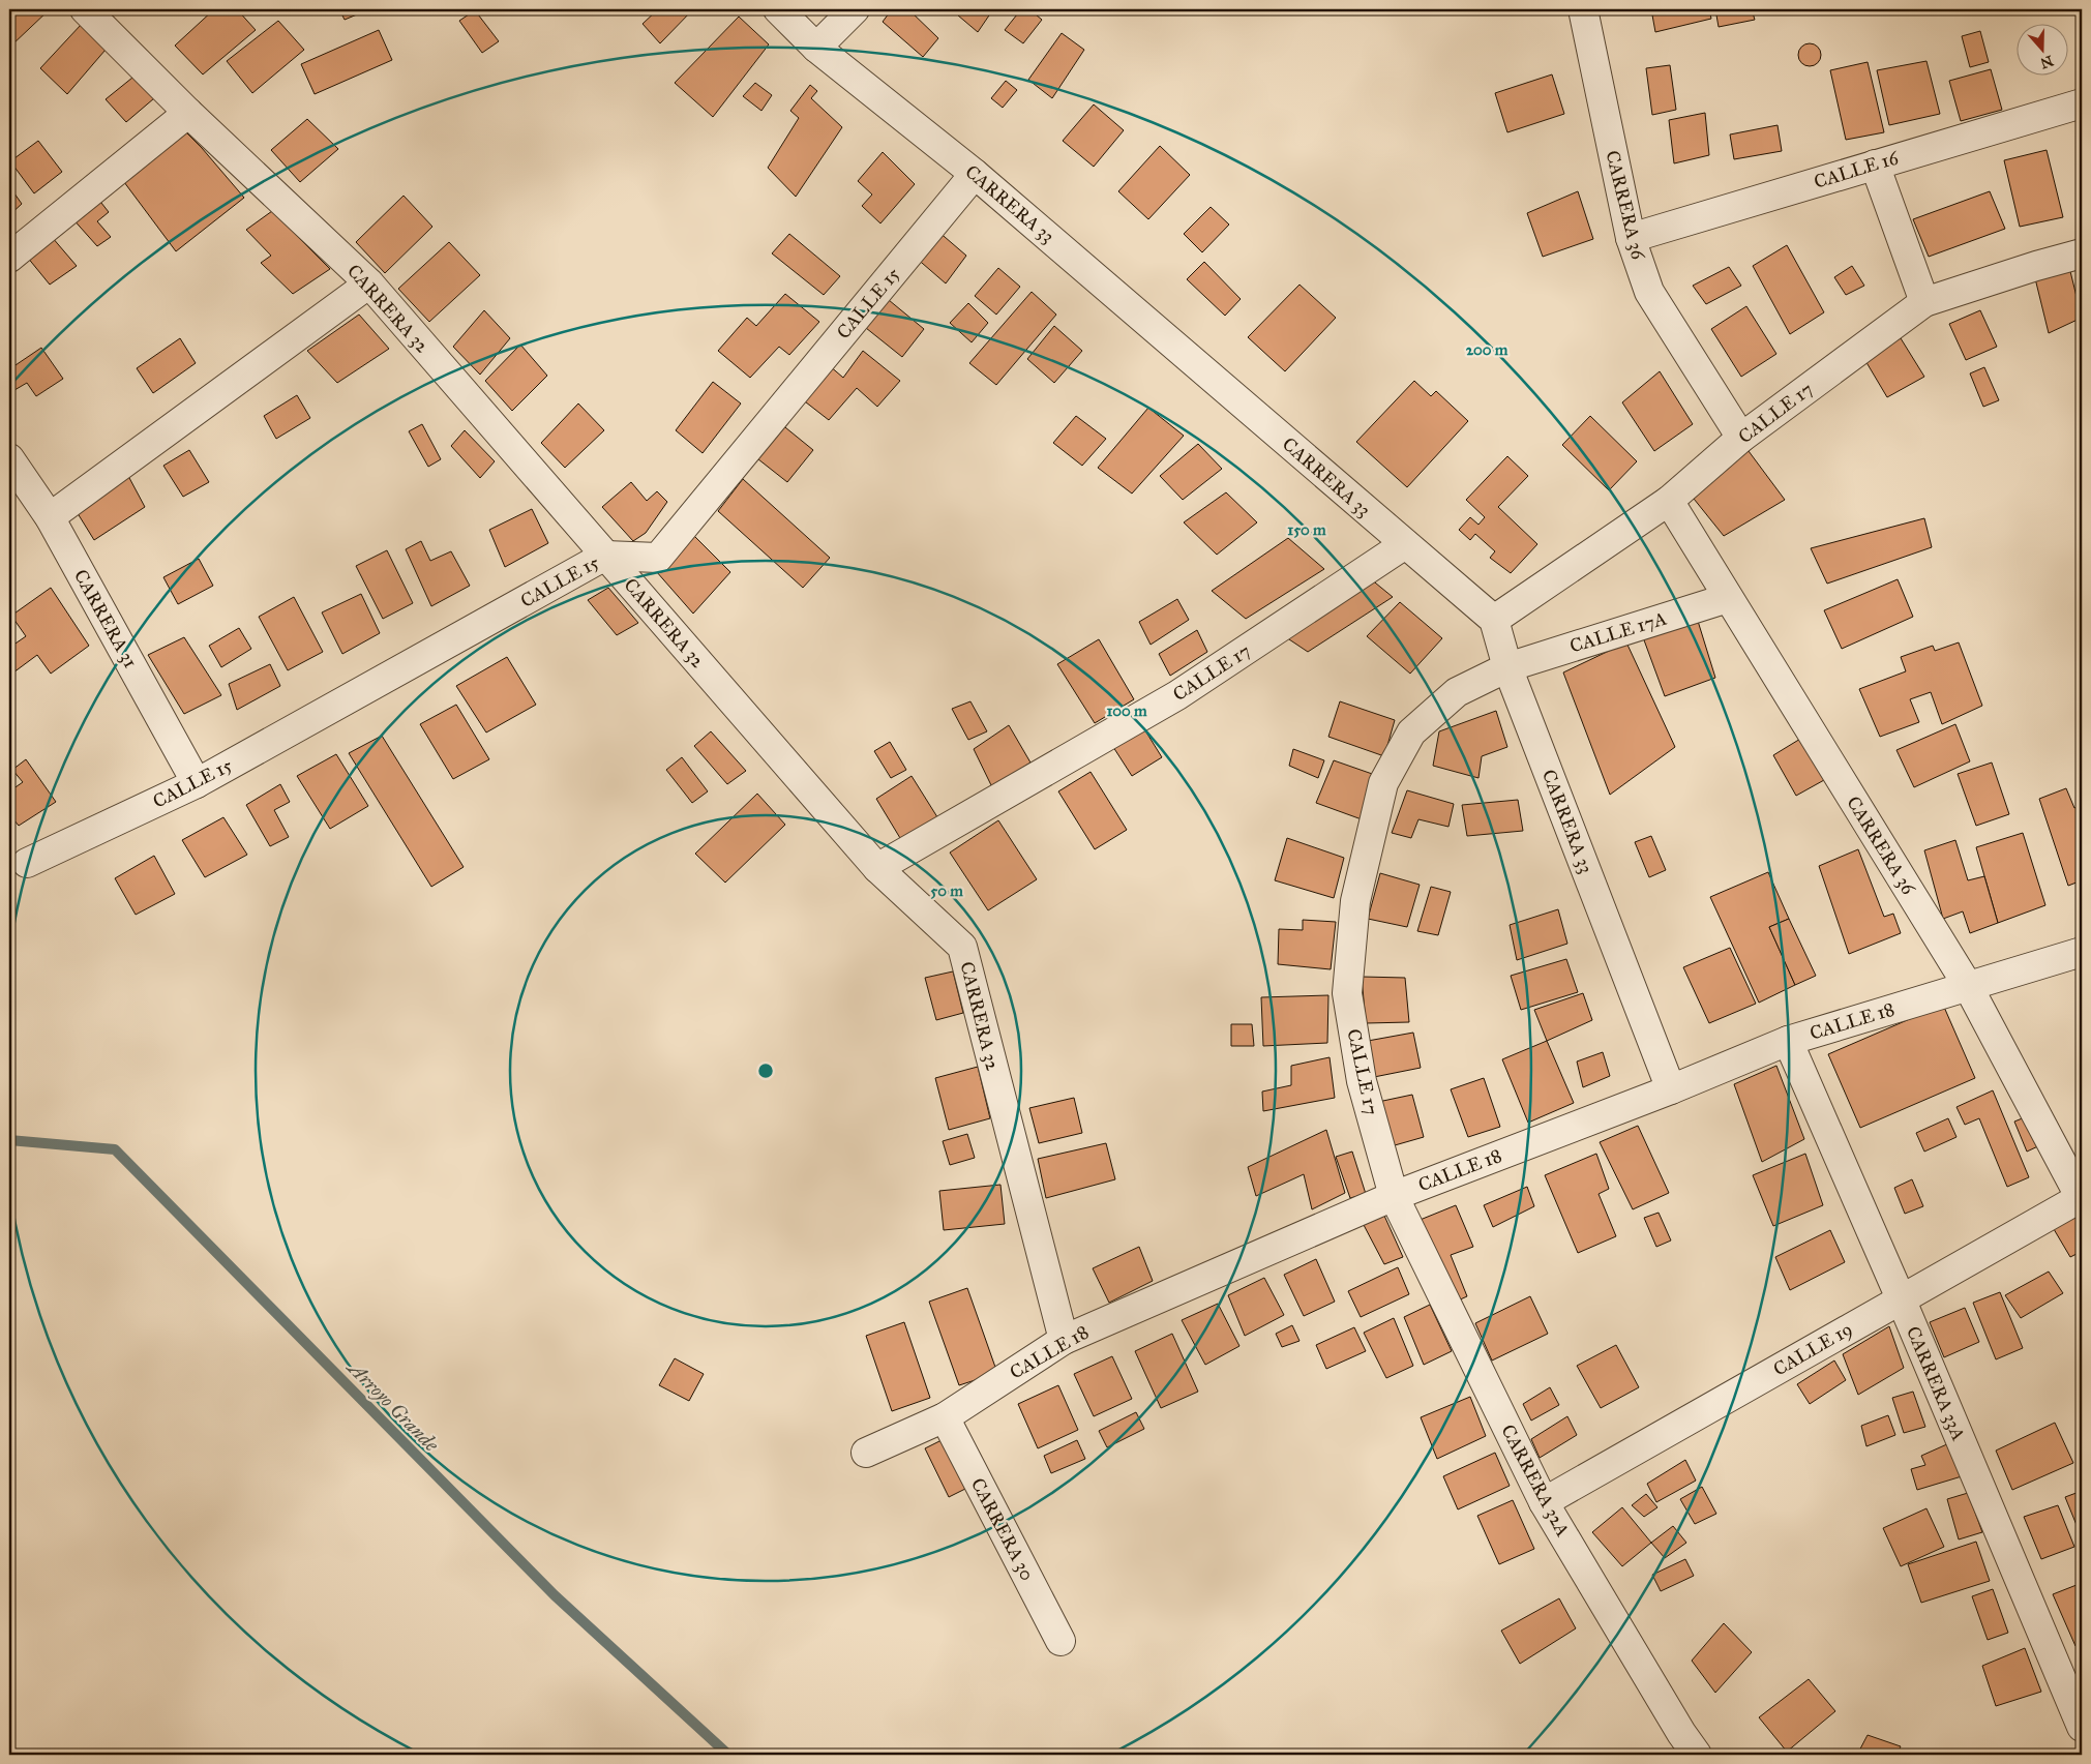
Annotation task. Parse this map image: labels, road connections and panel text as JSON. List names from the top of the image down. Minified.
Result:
{"streets":{"street":["CALLE 16","CARRERA 33","CARRERA 36","CALLE 15","CARRERA 32","CALLE 17","CARRERA 31","CALLE 17A","CALLE 18","CALLE 19","CARRERA 33A","CARRERA 32A","CARRERA 30"]},"crossings":[["CALLE 16","CARRERA 36"],["CARRERA 33","CALLE 15"],["CARRERA 33","CALLE 17"],["CARRERA 33","CALLE 17A"],["CARRERA 33","CALLE 18"],["CARRERA 36","CALLE 17"],["CARRERA 36","CALLE 17A"],["CARRERA 36","CALLE 18"],["CARRERA 36","CALLE 19"],["CALLE 15","CARRERA 32"],["CALLE 15","CARRERA 31"],["CARRERA 32","CALLE 17"],["CARRERA 32","CALLE 18"],["CALLE 17","CALLE 17A"],["CALLE 17","CALLE 18"],["CALLE 17","CARRERA 32A"],["CALLE 18","CARRERA 33A"],["CALLE 18","CARRERA 32A"],["CALLE 18","CARRERA 30"],["CALLE 19","CARRERA 33A"],["CALLE 19","CARRERA 32A"]],"water":["Arroyo Grande"],"north":"bottom","rings":["200 m","150 m","100 m","50 m"]}
